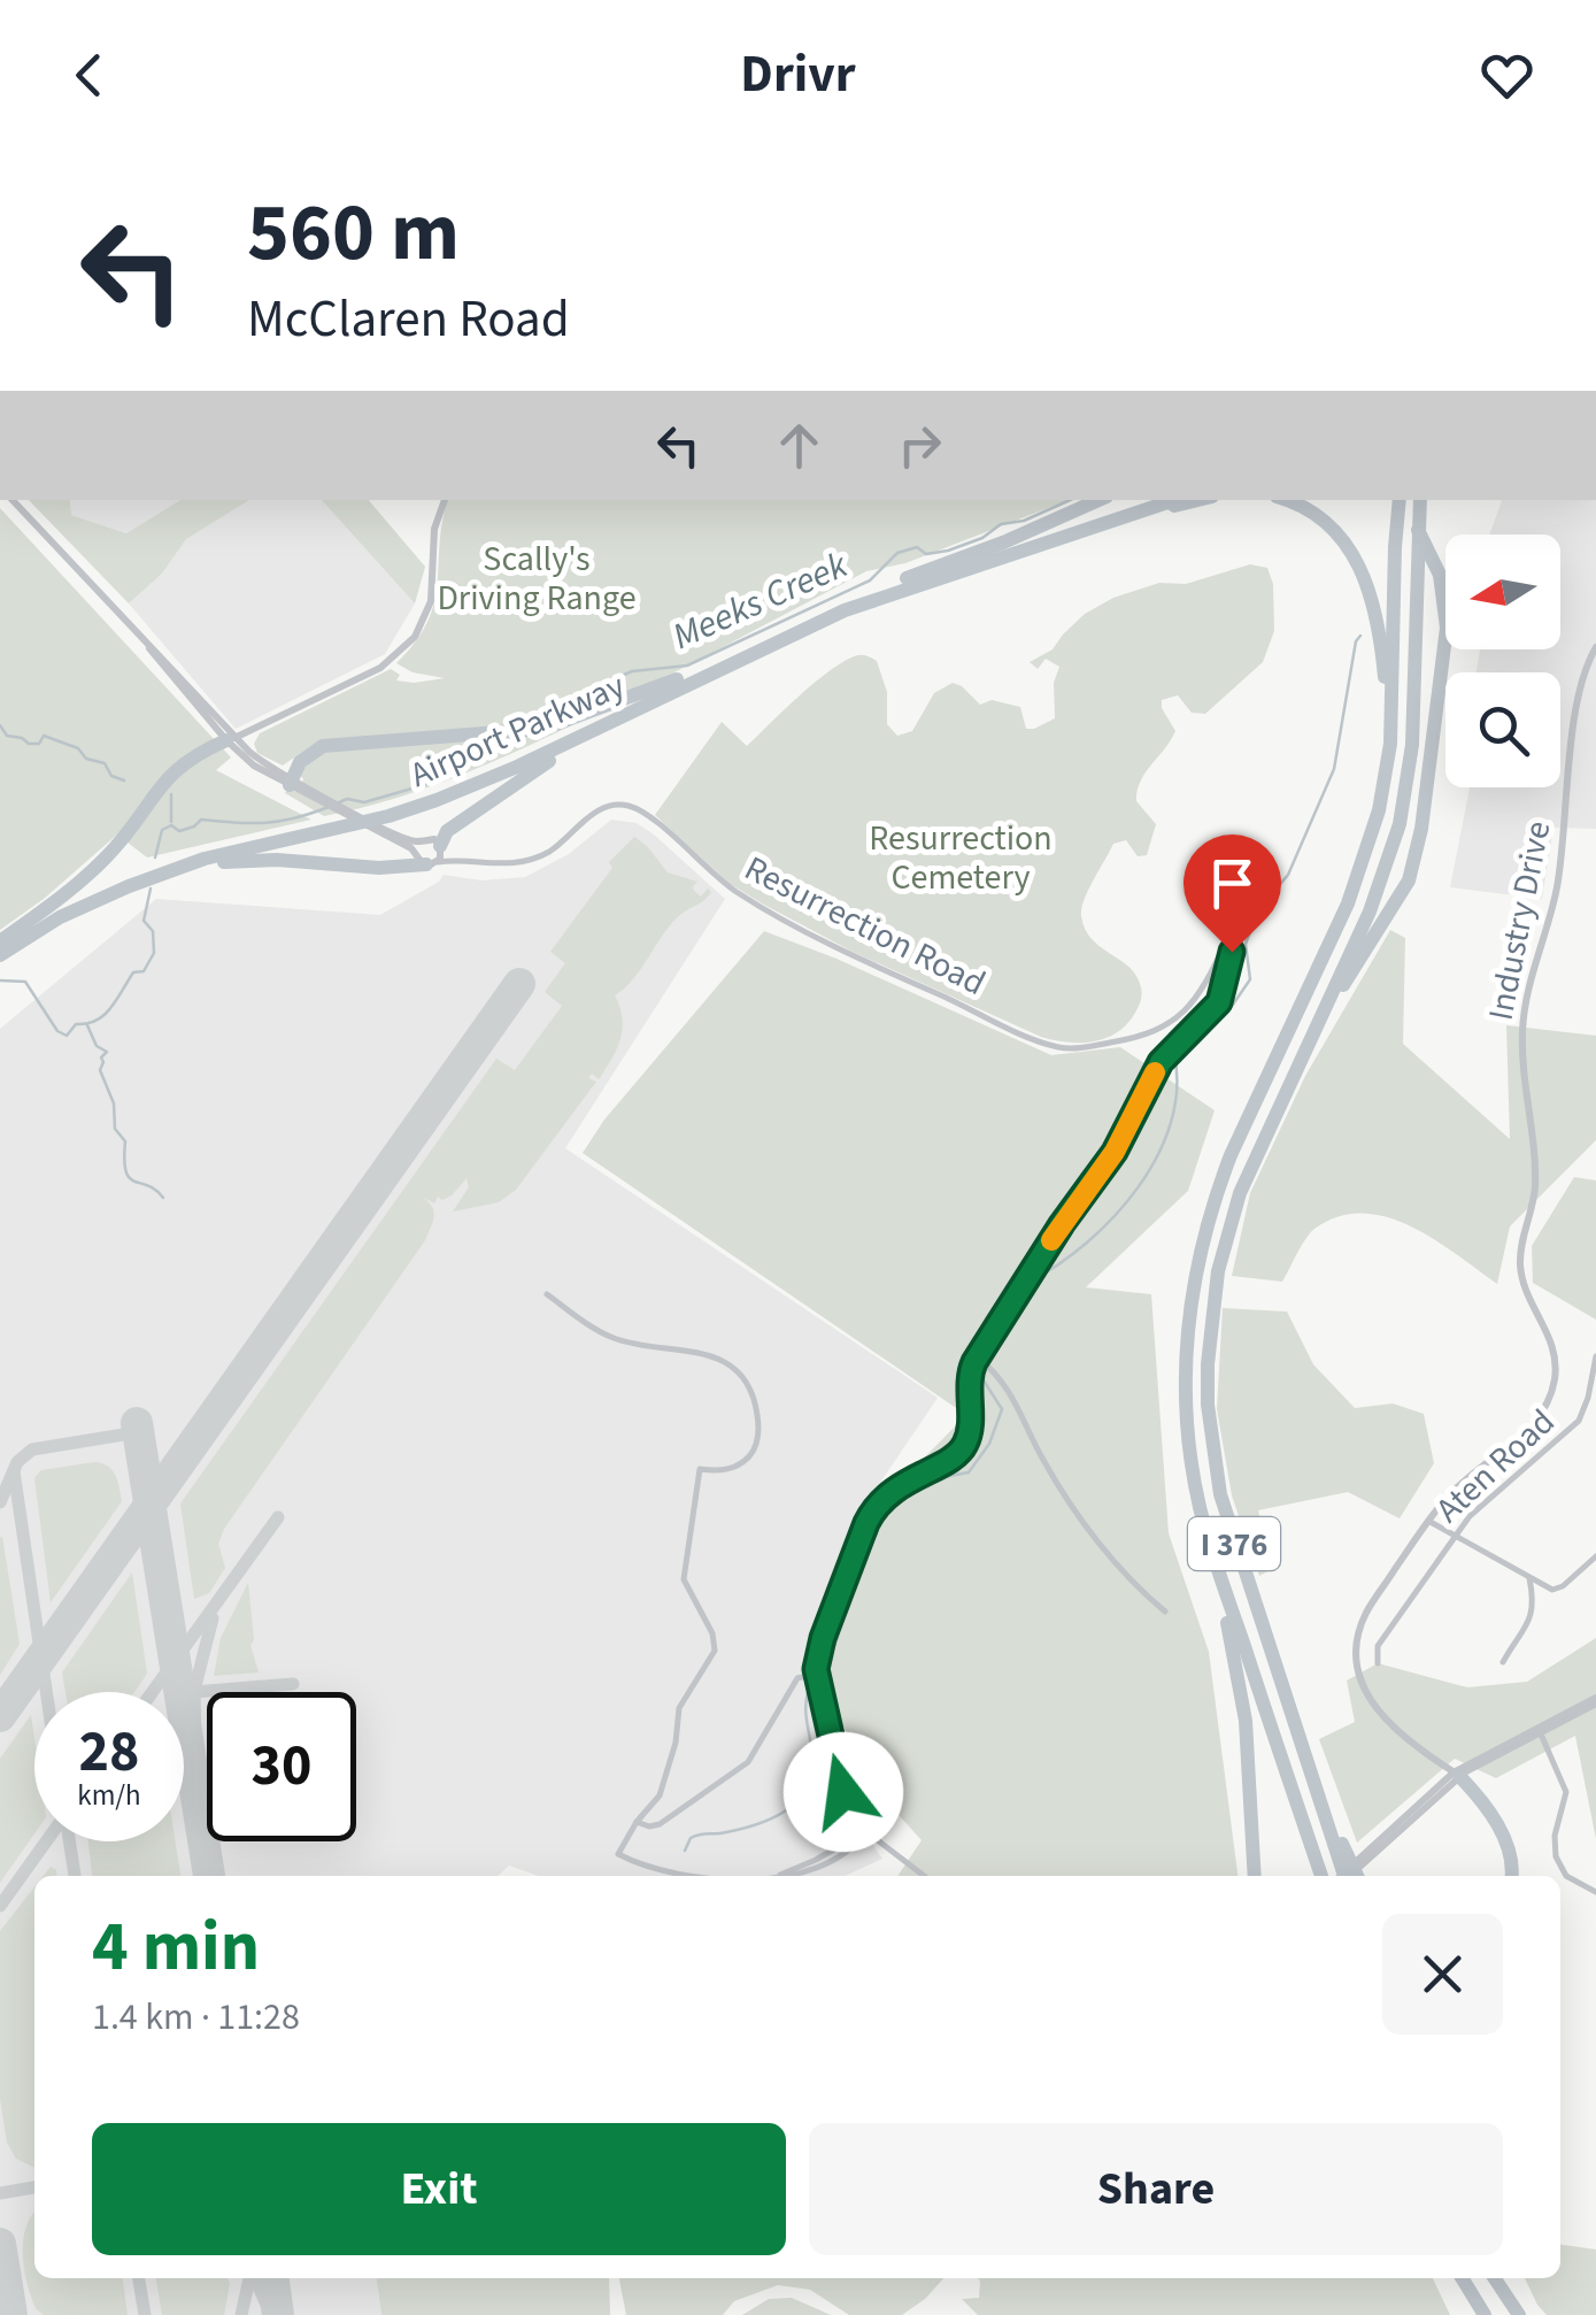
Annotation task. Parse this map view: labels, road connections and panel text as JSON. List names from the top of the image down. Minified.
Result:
{"streets":{"highway":["Airport Parkway","I 376"],"street":["Industry Drive","Resurrection Road","Aten Road"]},"water":["Meeks Creek"],"parks":["Scally's Driving Range","Resurrection Cemetery"],"north":"left","page":{"header":"Drivr","turn":["560 m","McClaren Road"],"speed":"28 km/h","limit":"30","heading":["4 min","1.4 km · 11:28"],"buttons":["Exit","Share"]}}
